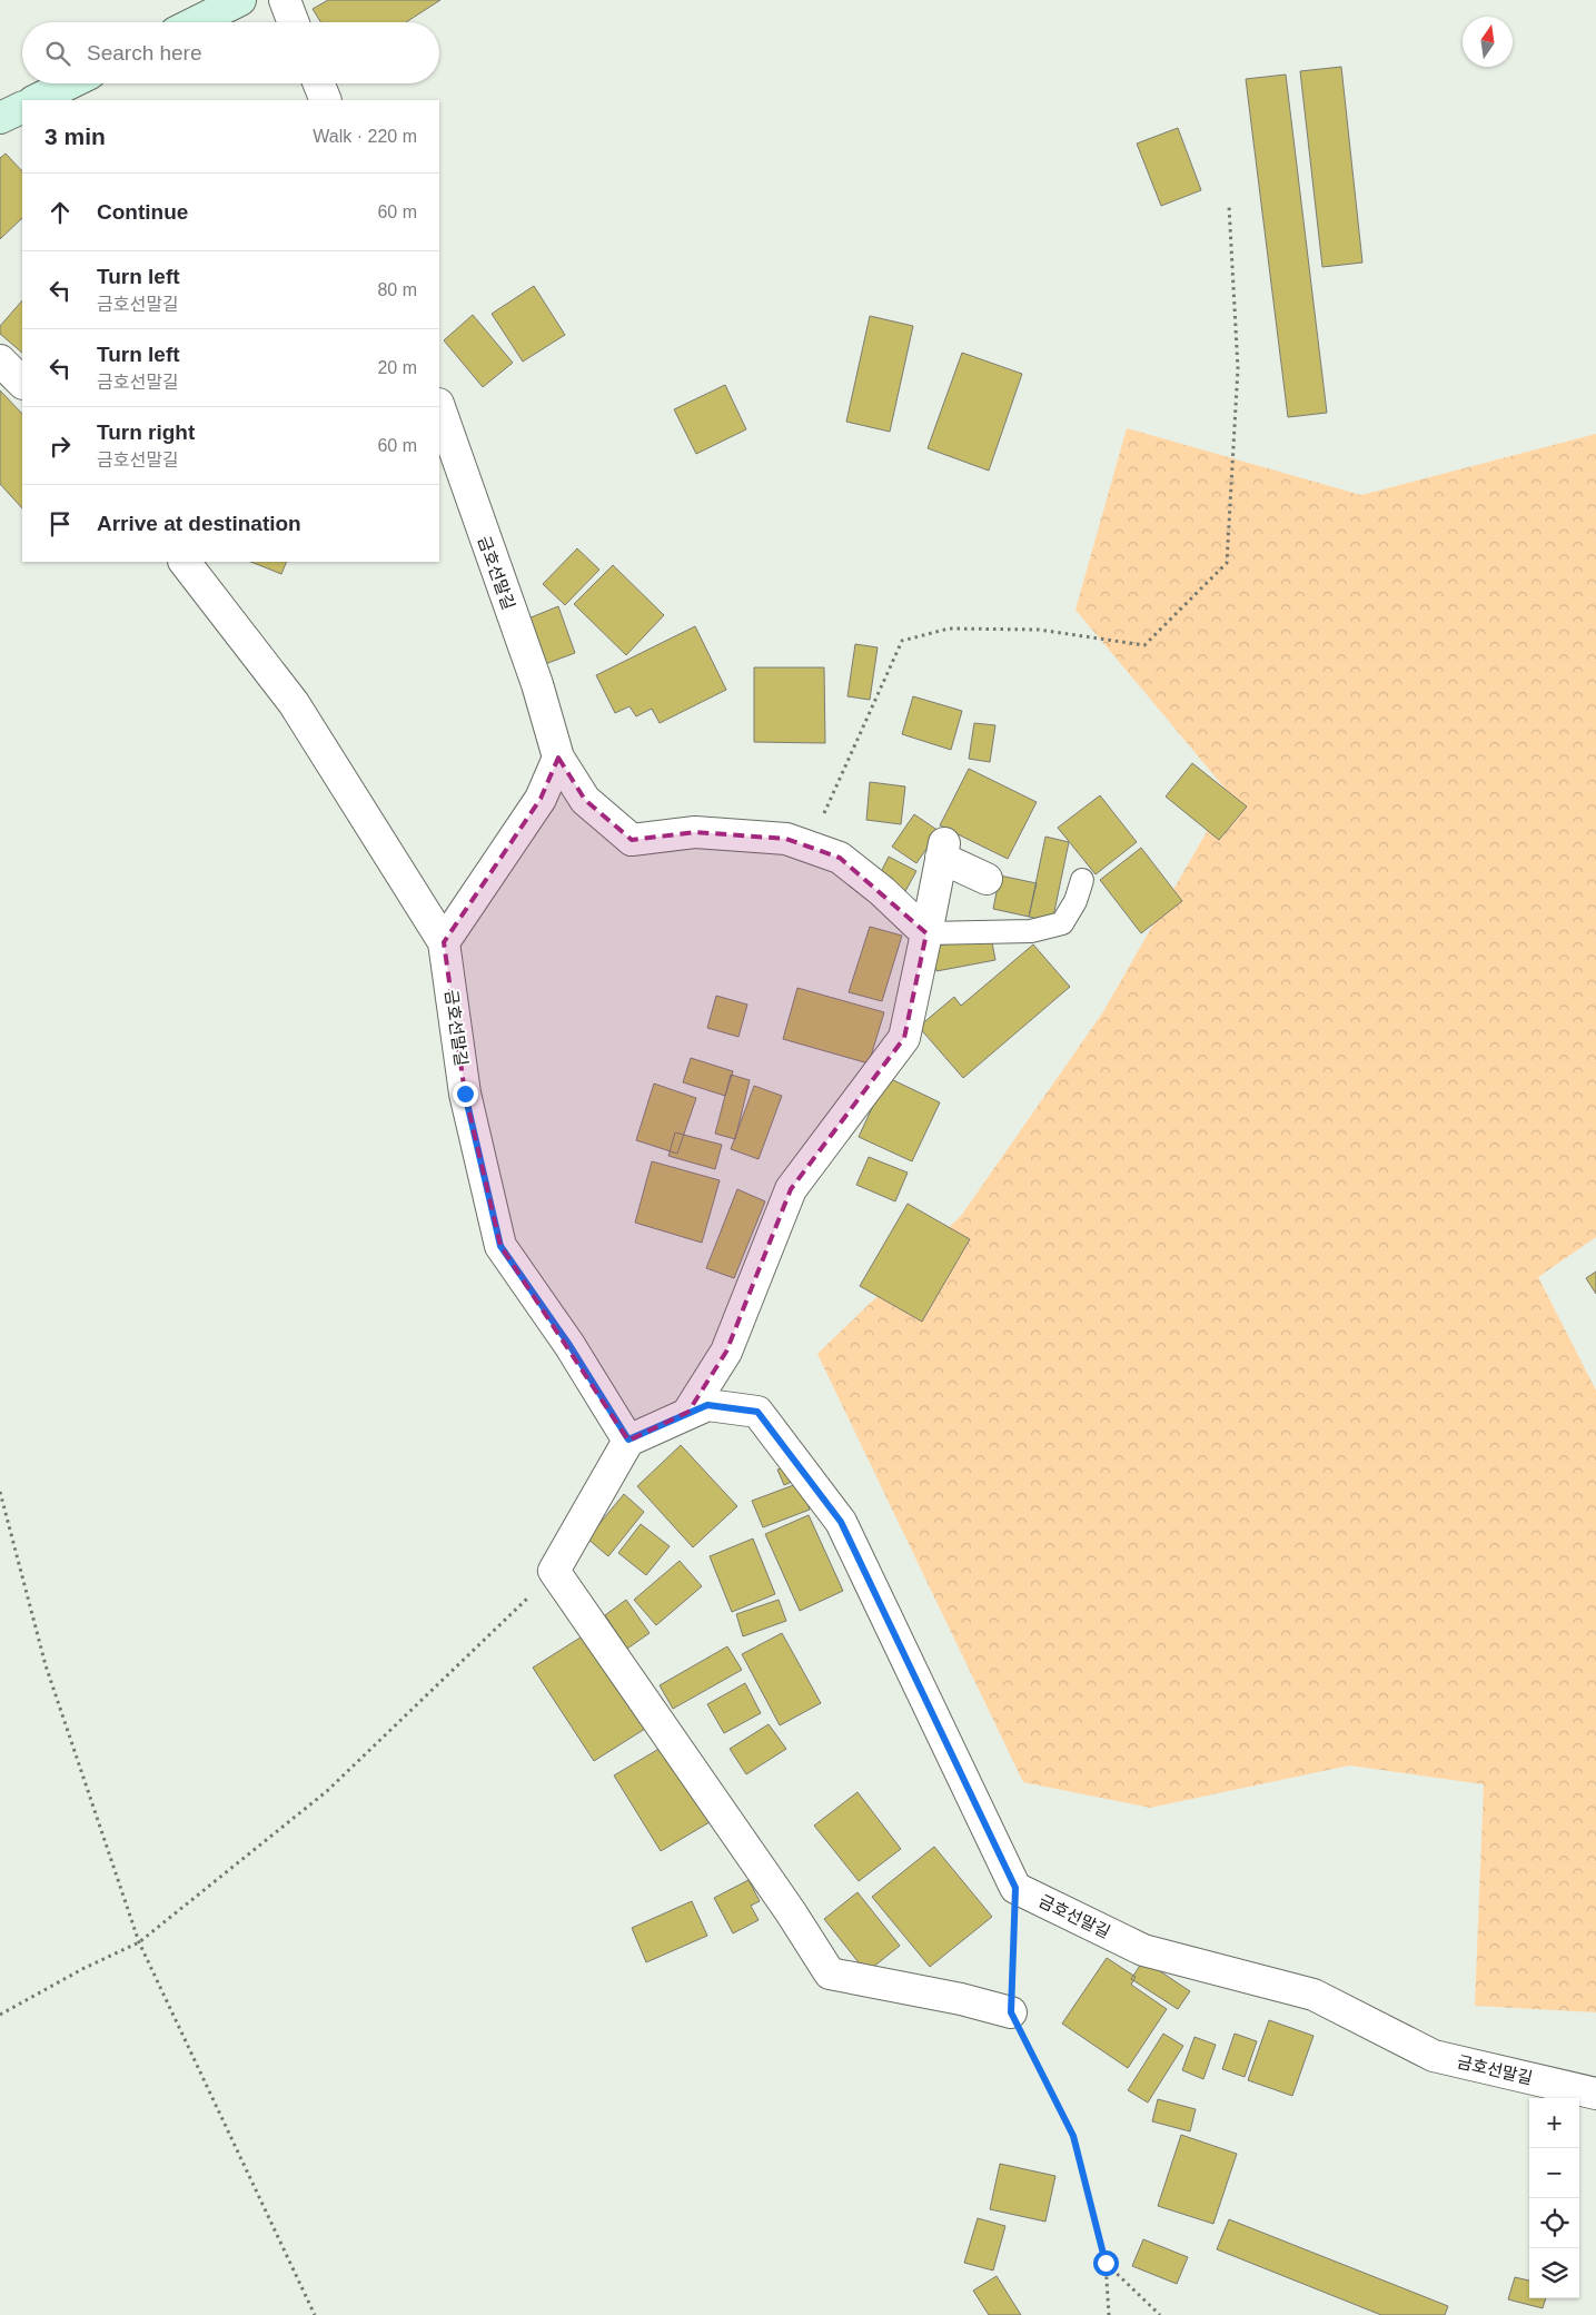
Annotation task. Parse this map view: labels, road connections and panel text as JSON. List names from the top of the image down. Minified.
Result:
{"streets":{"street":["금호선말길"]},"north":"top","page":{"search":"Search here","heading":["3 min","Walk · 220 m"],"list":[["Continue","60 m"],["Turn left","금호선말길","80 m"],["Turn left","금호선말길","20 m"],["Turn right","금호선말길","60 m"],"Arrive at destination"],"map_buttons":["+","−"]}}
